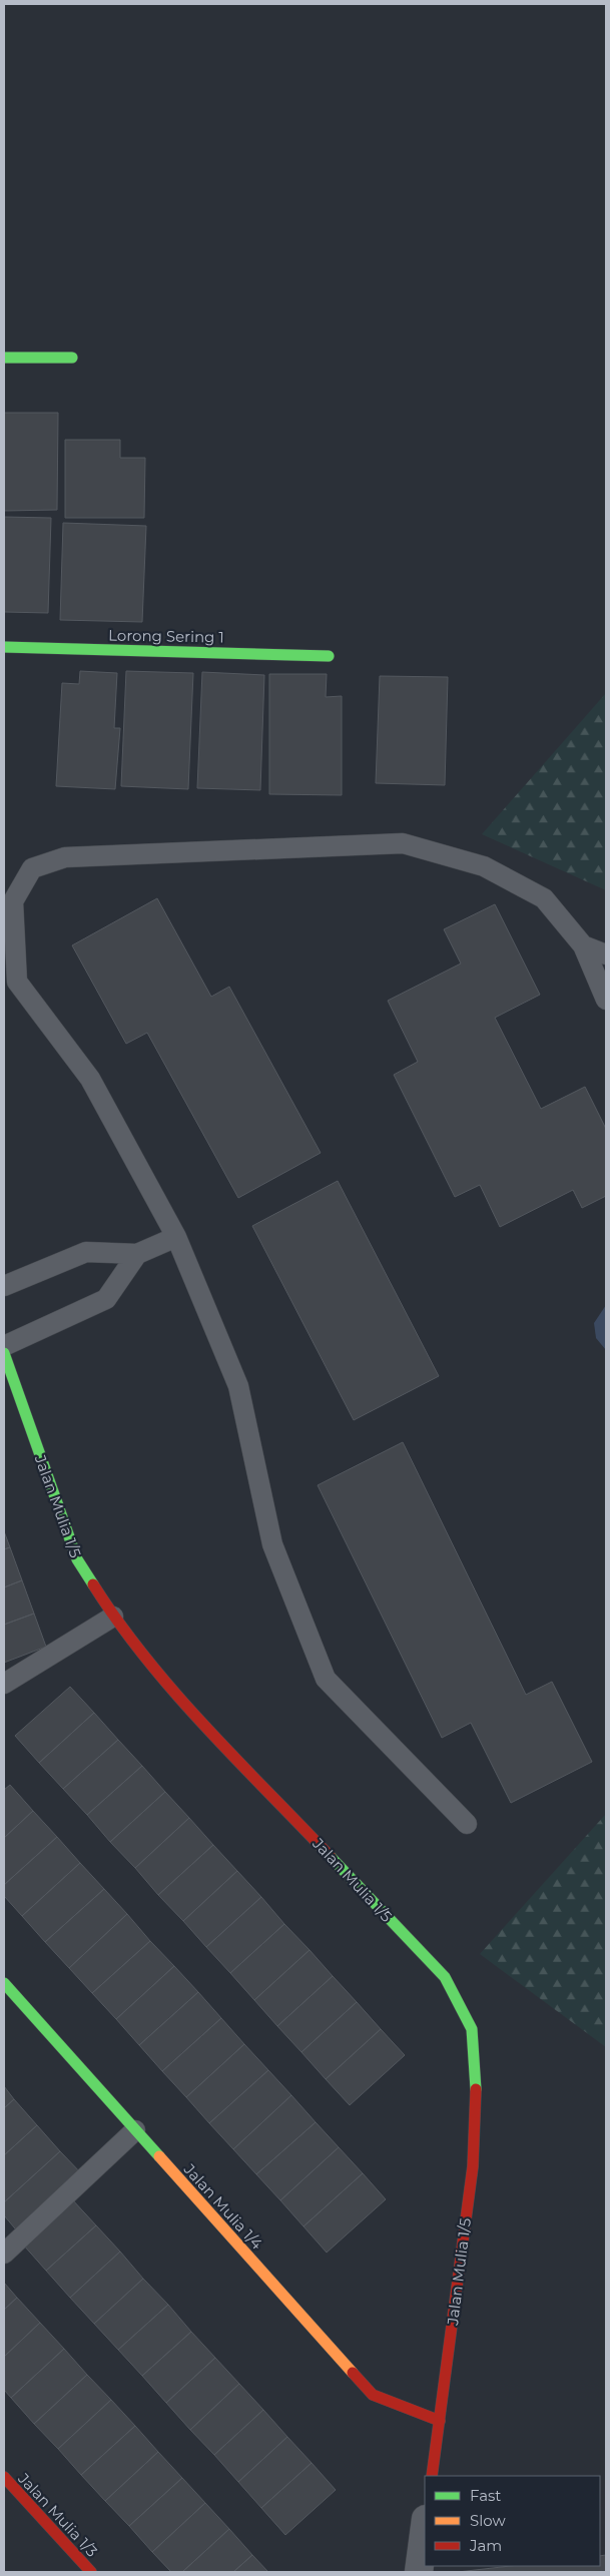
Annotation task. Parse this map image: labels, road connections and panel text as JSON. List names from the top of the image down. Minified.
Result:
{"streets":{"street":["Lorong Sering 1","Jalan Mulia 1/5","Jalan Mulia 1/4","Jalan Mulia 1/3"]},"crossings":[["Jalan Mulia 1/5","Jalan Mulia 1/4"]],"legend":["Fast","Slow","Jam"]}
